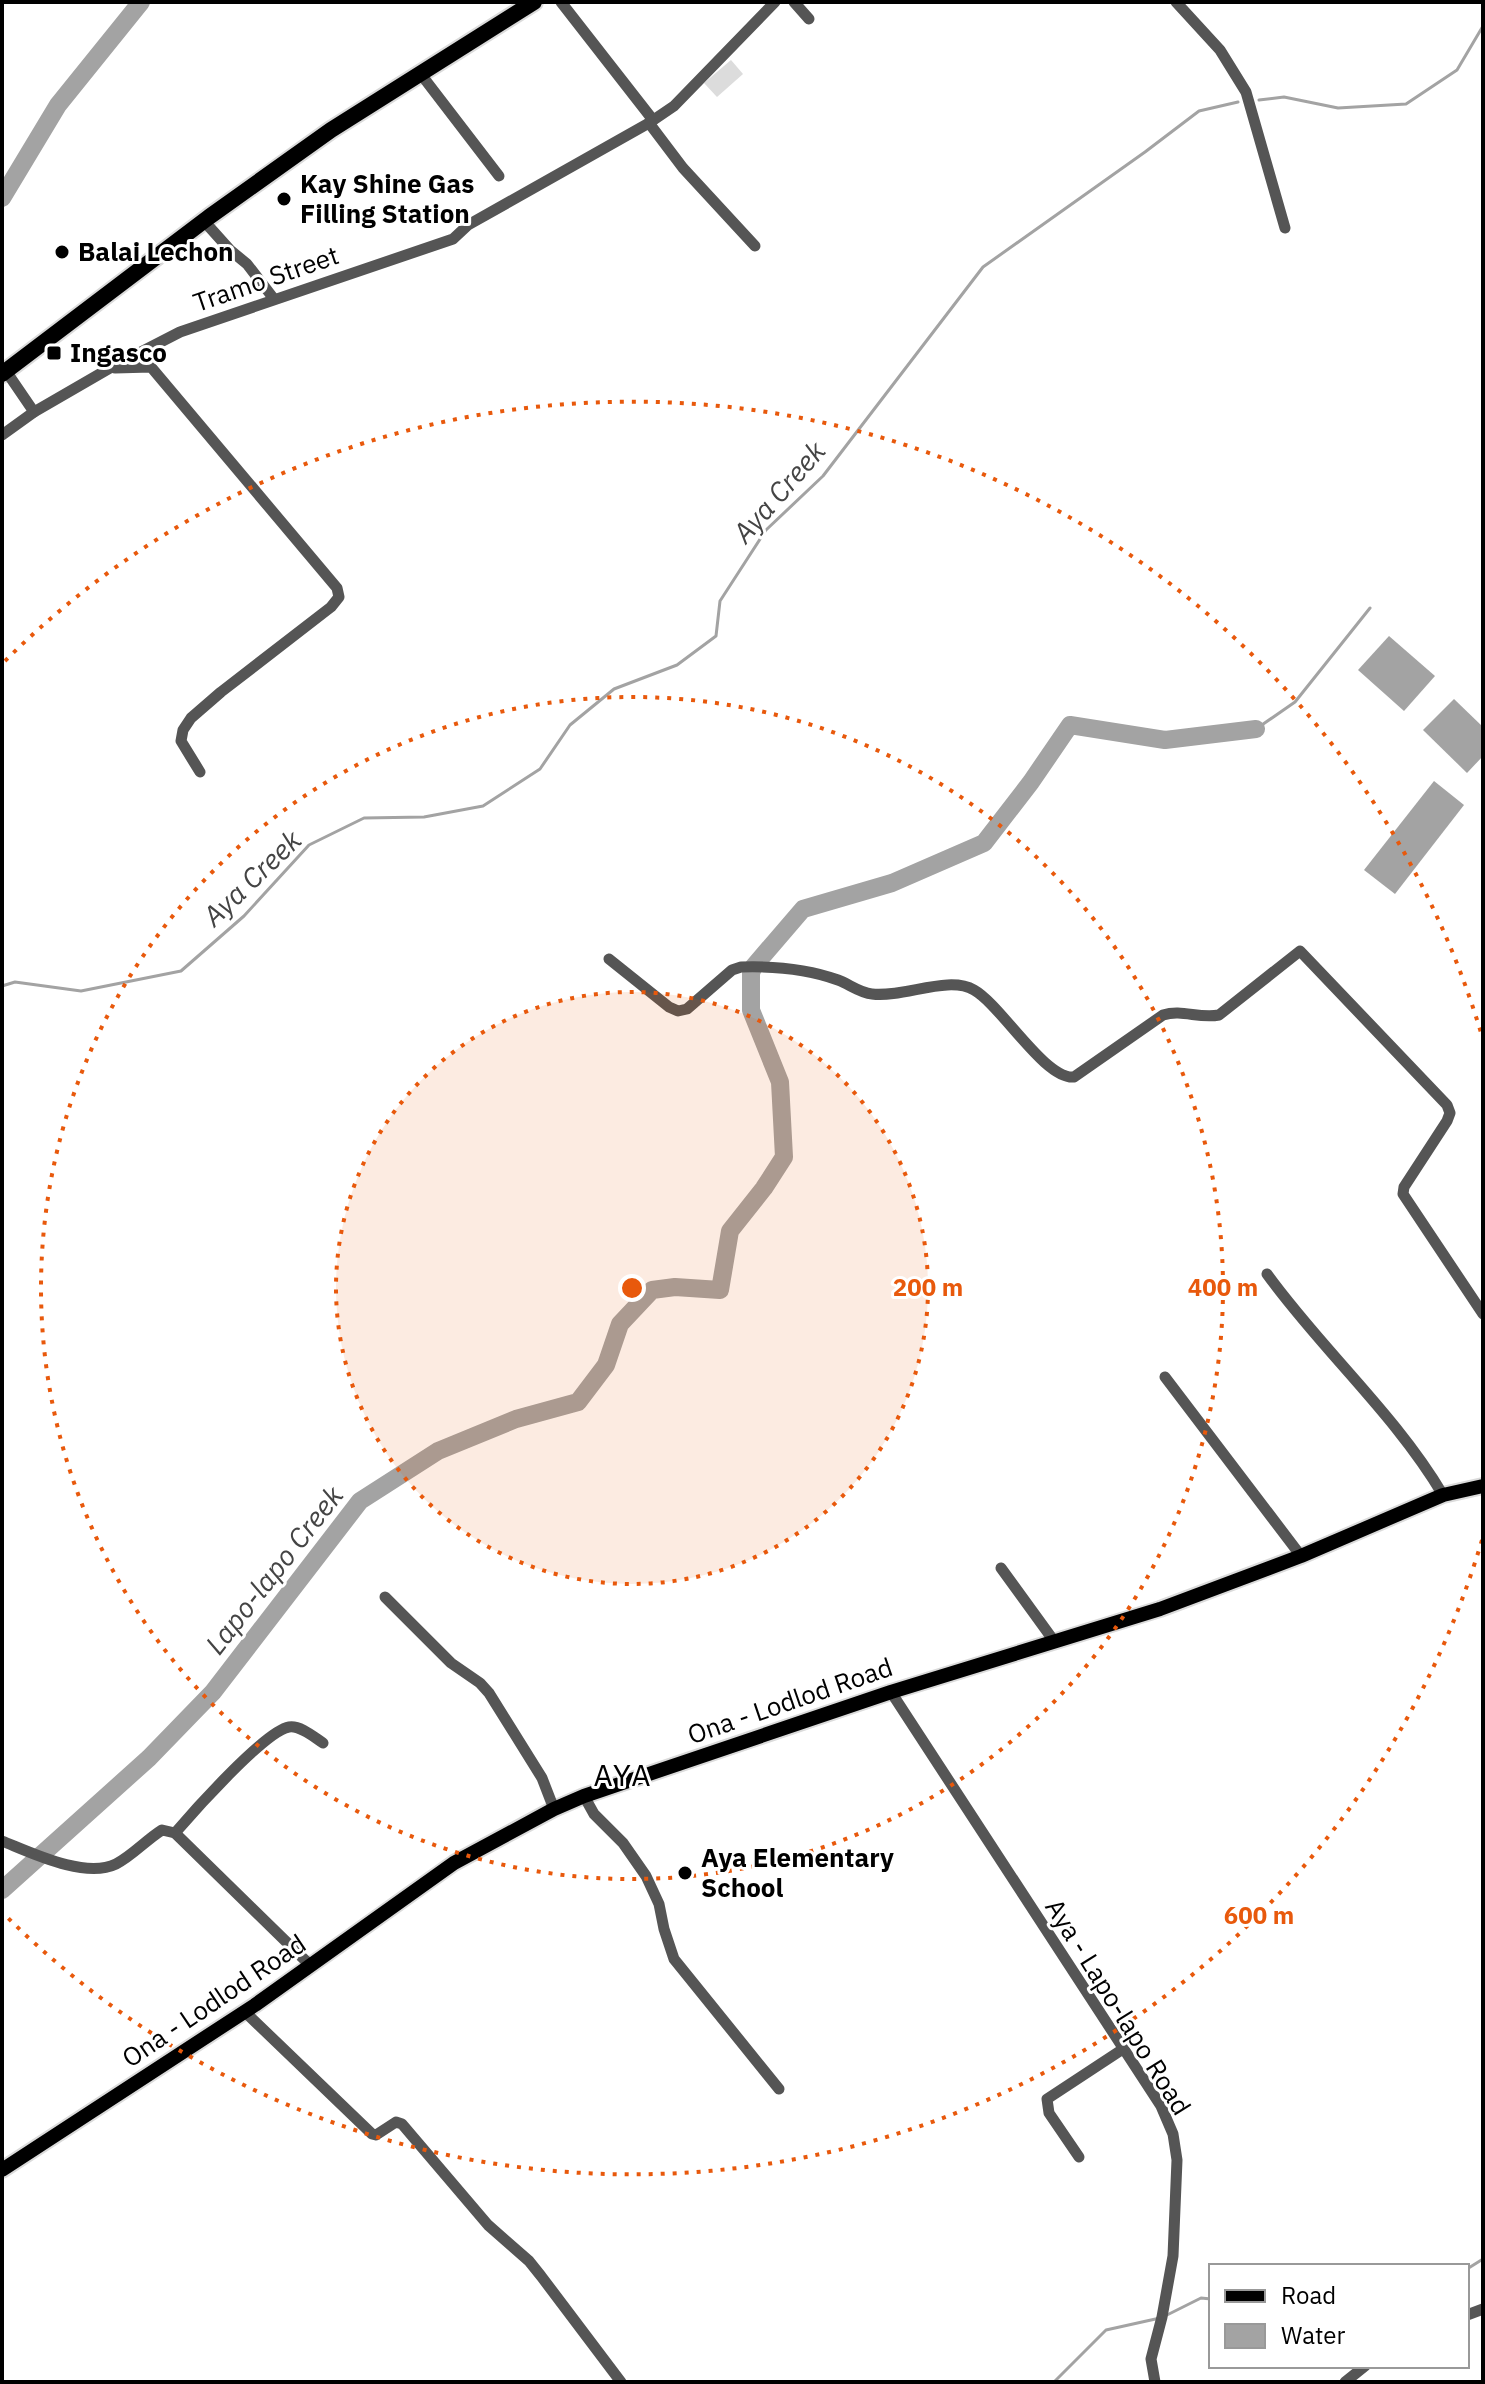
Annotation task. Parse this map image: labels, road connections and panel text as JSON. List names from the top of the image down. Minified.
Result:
{"streets":{"main road":["Ona - Lodlod Road"],"street":["Tramo Street","Aya - Lapo-lapo Road"]},"crossings":[["Ona - Lodlod Road","Aya - Lapo-lapo Road"]],"districts":["AYA"],"water":["Aya Creek","Lapo-lapo Creek"],"places":{"other":["Kay Shine Gas Filling Station","Balai Lechon","Aya Elementary School"],"transit":["Ingasco"]},"legend":["Road","Water"],"rings":["200 m","400 m","600 m"]}
